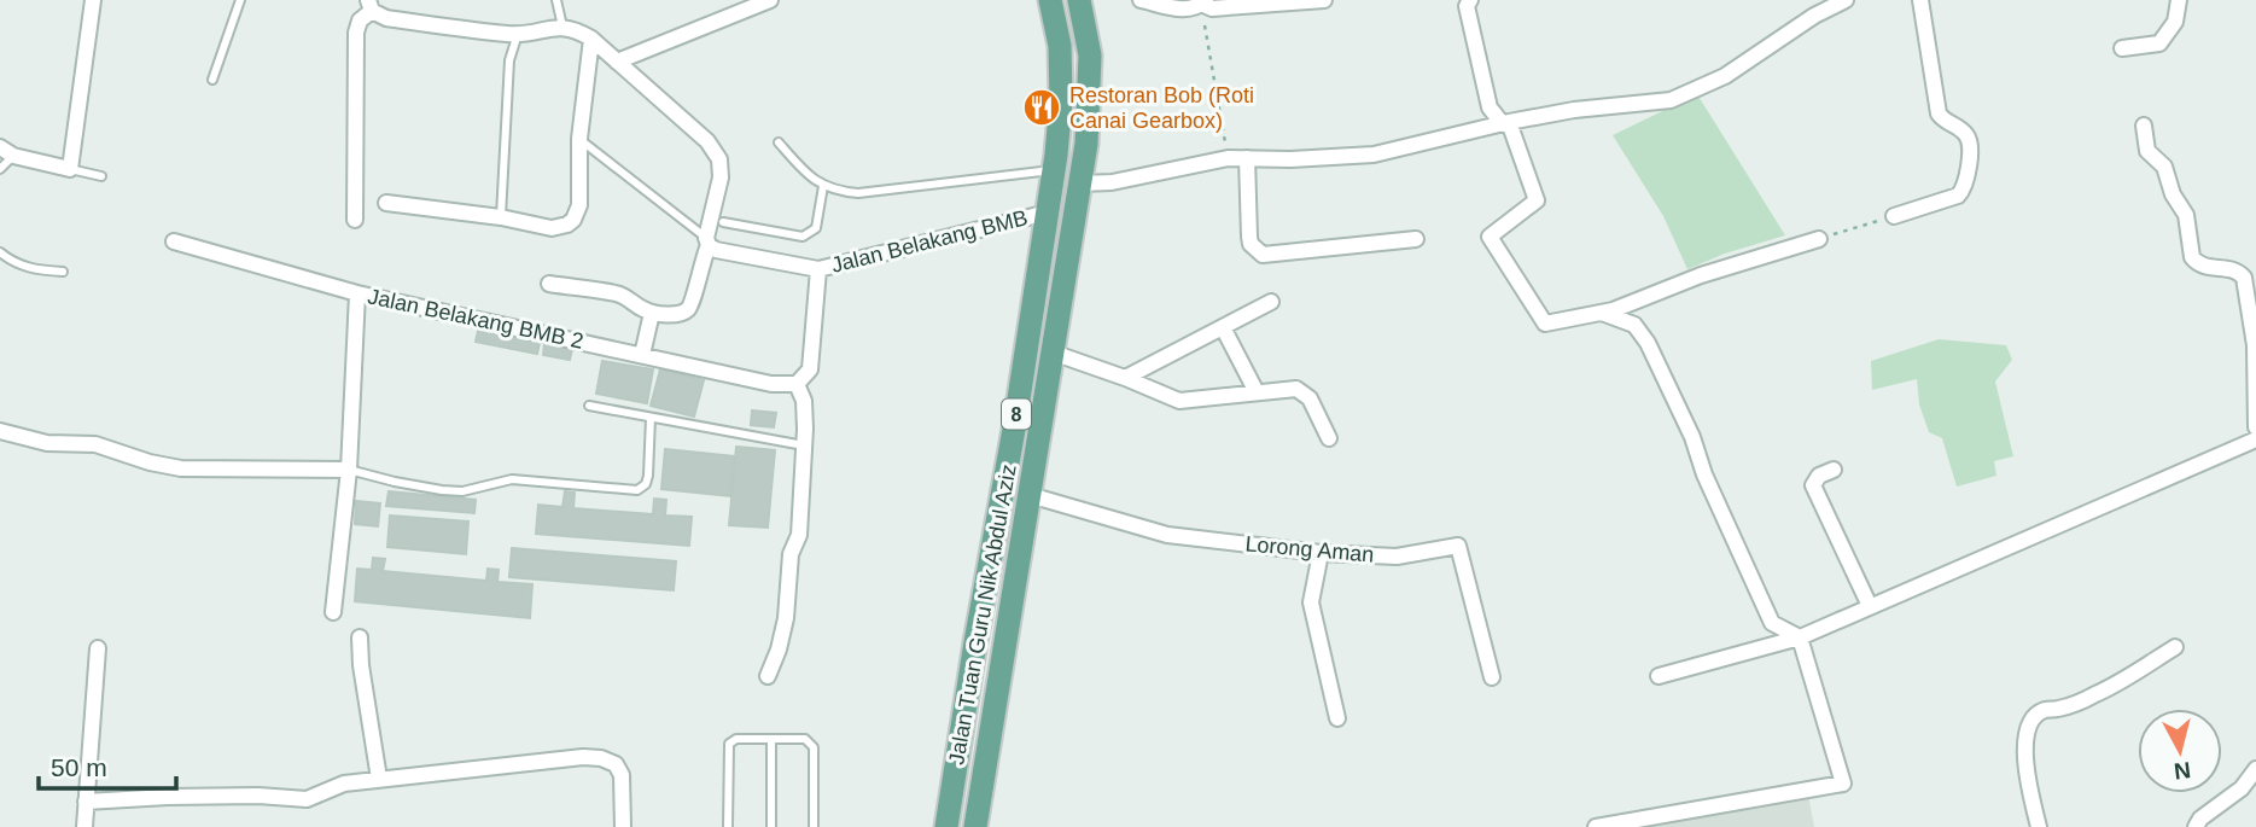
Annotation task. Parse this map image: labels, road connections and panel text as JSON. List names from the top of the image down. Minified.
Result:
{"streets":{"main road":["8","Jalan Tuan Guru Nik Abdul Aziz"],"street":["Jalan Belakang BMB","Jalan Belakang BMB 2","Lorong Aman"]},"crossings":[["Jalan Belakang BMB","Jalan Tuan Guru Nik Abdul Aziz"],["Lorong Aman","Jalan Tuan Guru Nik Abdul Aziz"]],"places":{"restaurant":["Restoran Bob (Roti Canai Gearbox)"]},"scale_bar":"50 m","north":"bottom"}
